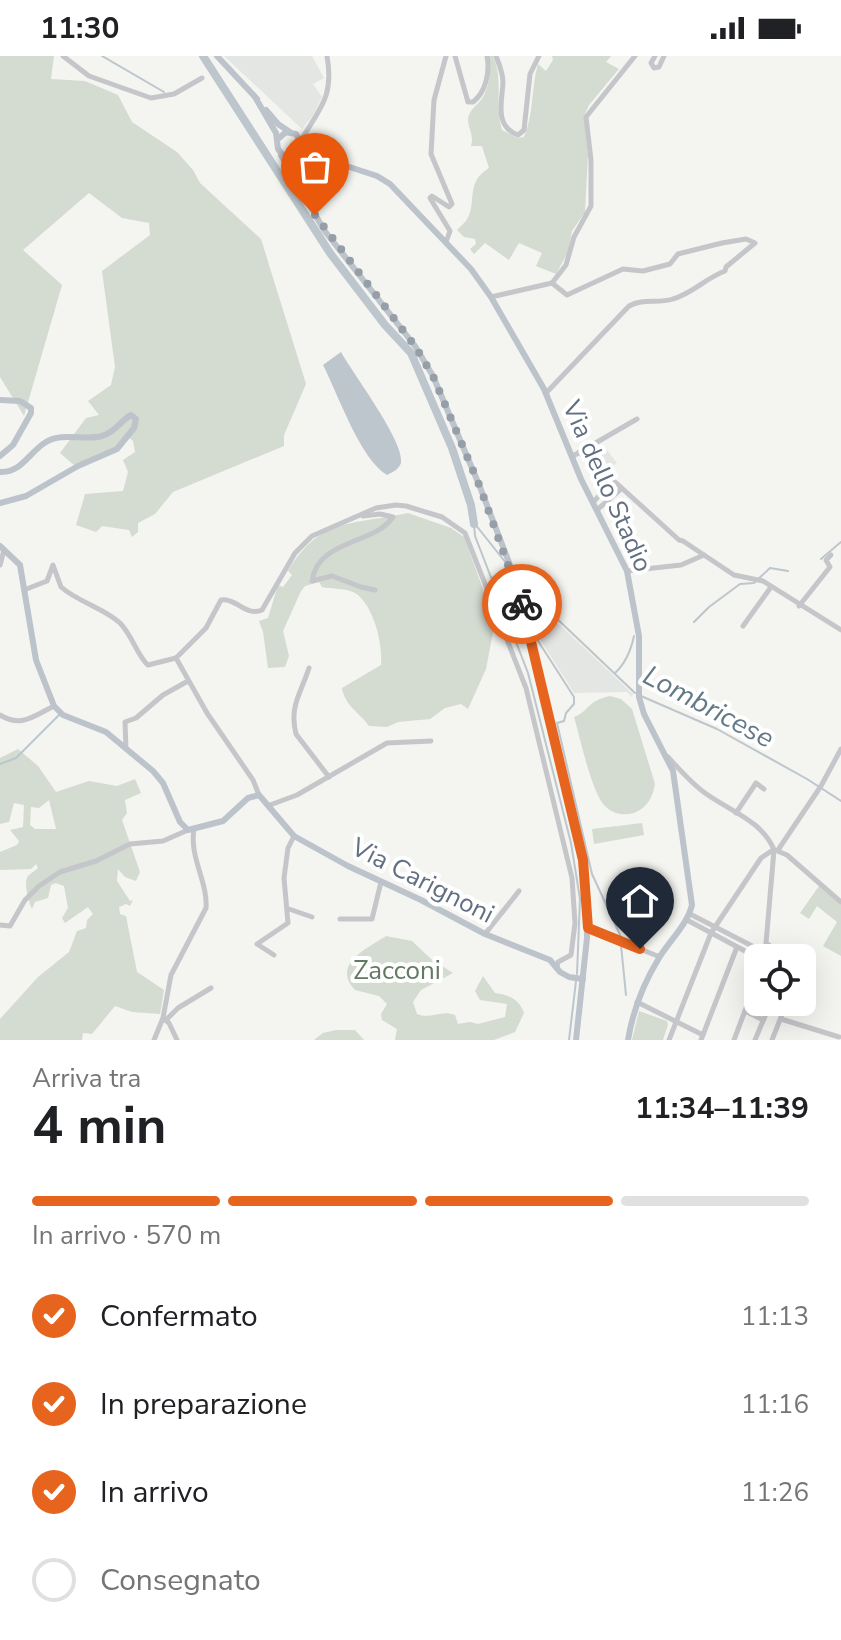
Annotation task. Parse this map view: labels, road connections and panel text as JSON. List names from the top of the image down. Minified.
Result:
{"streets":{"street":["Via dello Stadio","Via Carignoni"]},"water":["Lombricese"],"parks":["Zacconi"],"page":{"status":"11:30","heading":["4 min","Arriva tra","11:34–11:39"],"bar":"In arrivo · 570 m","list":[["Confermato","11:13"],["In preparazione","11:16"],["In arrivo","11:26"],"Consegnato"]}}
